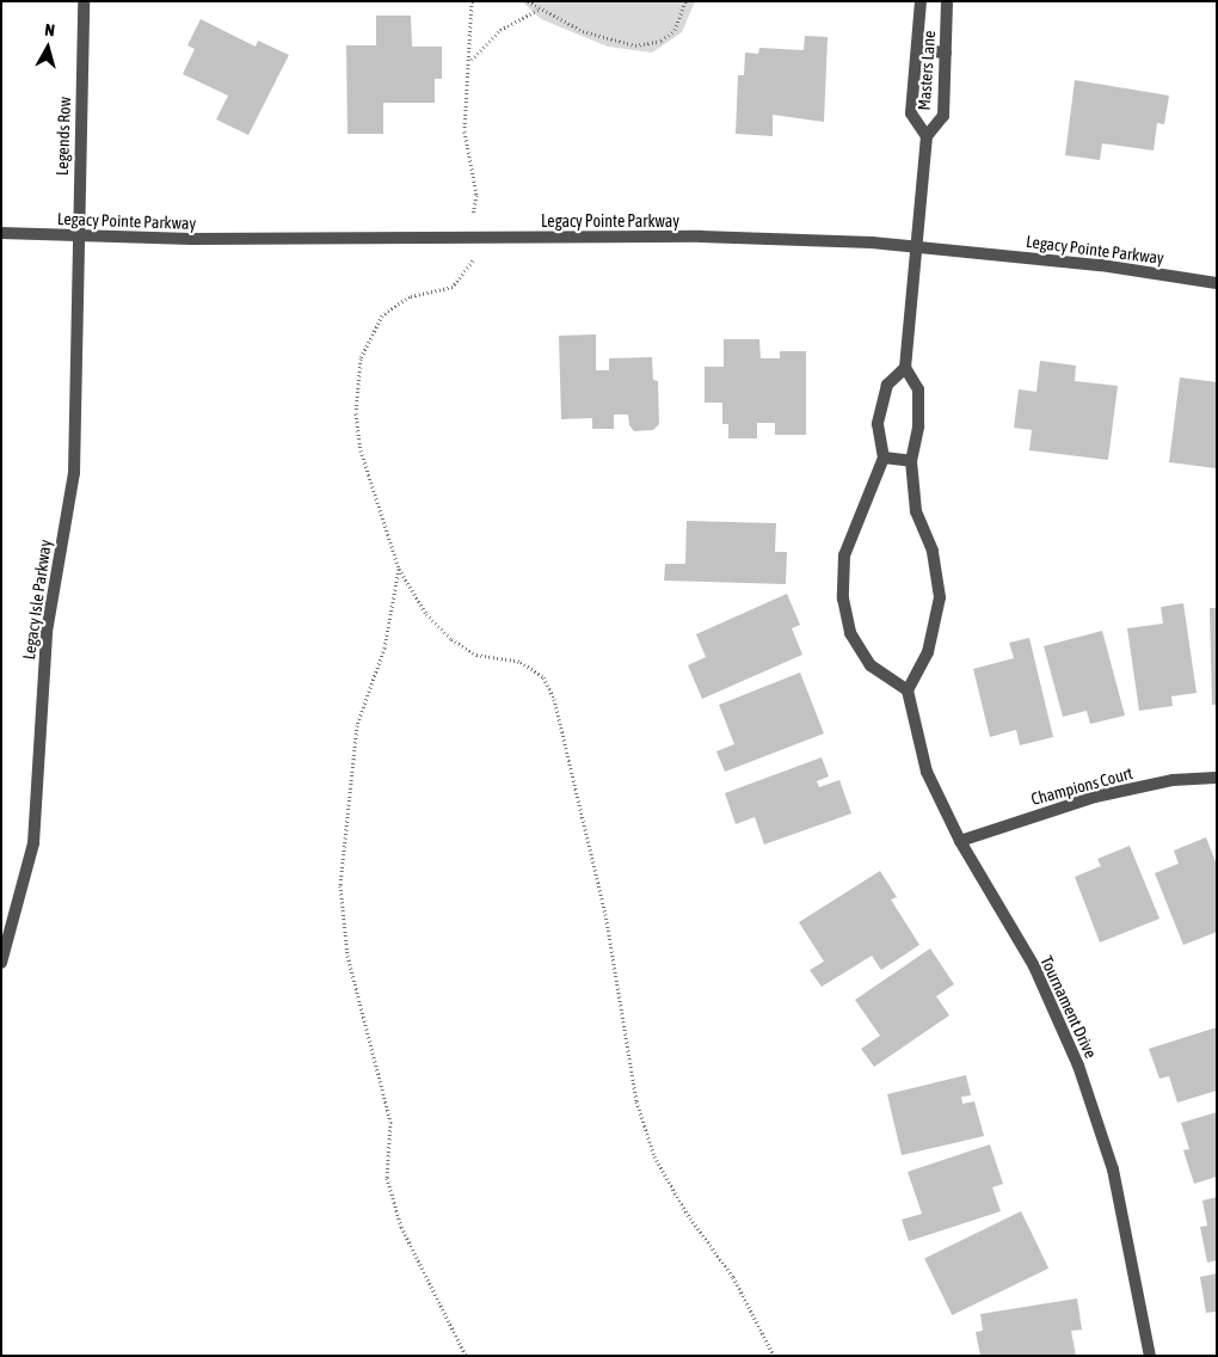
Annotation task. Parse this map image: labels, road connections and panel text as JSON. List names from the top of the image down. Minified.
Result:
{"streets":{"street":["Masters Lane","Legends Row","Legacy Pointe Parkway","Legacy Isle Parkway","Champions Court","Tournament Drive"]},"crossings":[["Legends Row","Legacy Pointe Parkway"],["Legends Row","Legacy Isle Parkway"],["Legacy Pointe Parkway","Legacy Isle Parkway"],["Champions Court","Tournament Drive"]],"north":"top"}
